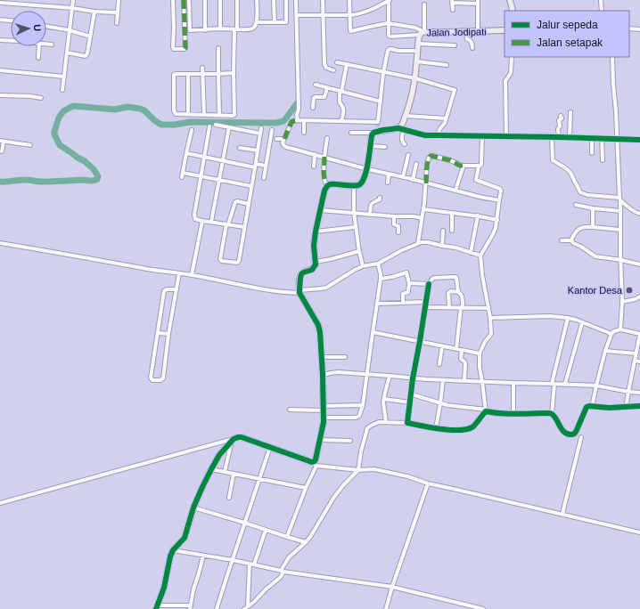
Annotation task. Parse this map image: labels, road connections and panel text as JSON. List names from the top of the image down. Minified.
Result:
{"streets":{"street":["Jalan Jodipati"]},"places":["Kantor Desa"],"legend":["Jalur sepeda","Jalan setapak"],"north":"right"}
